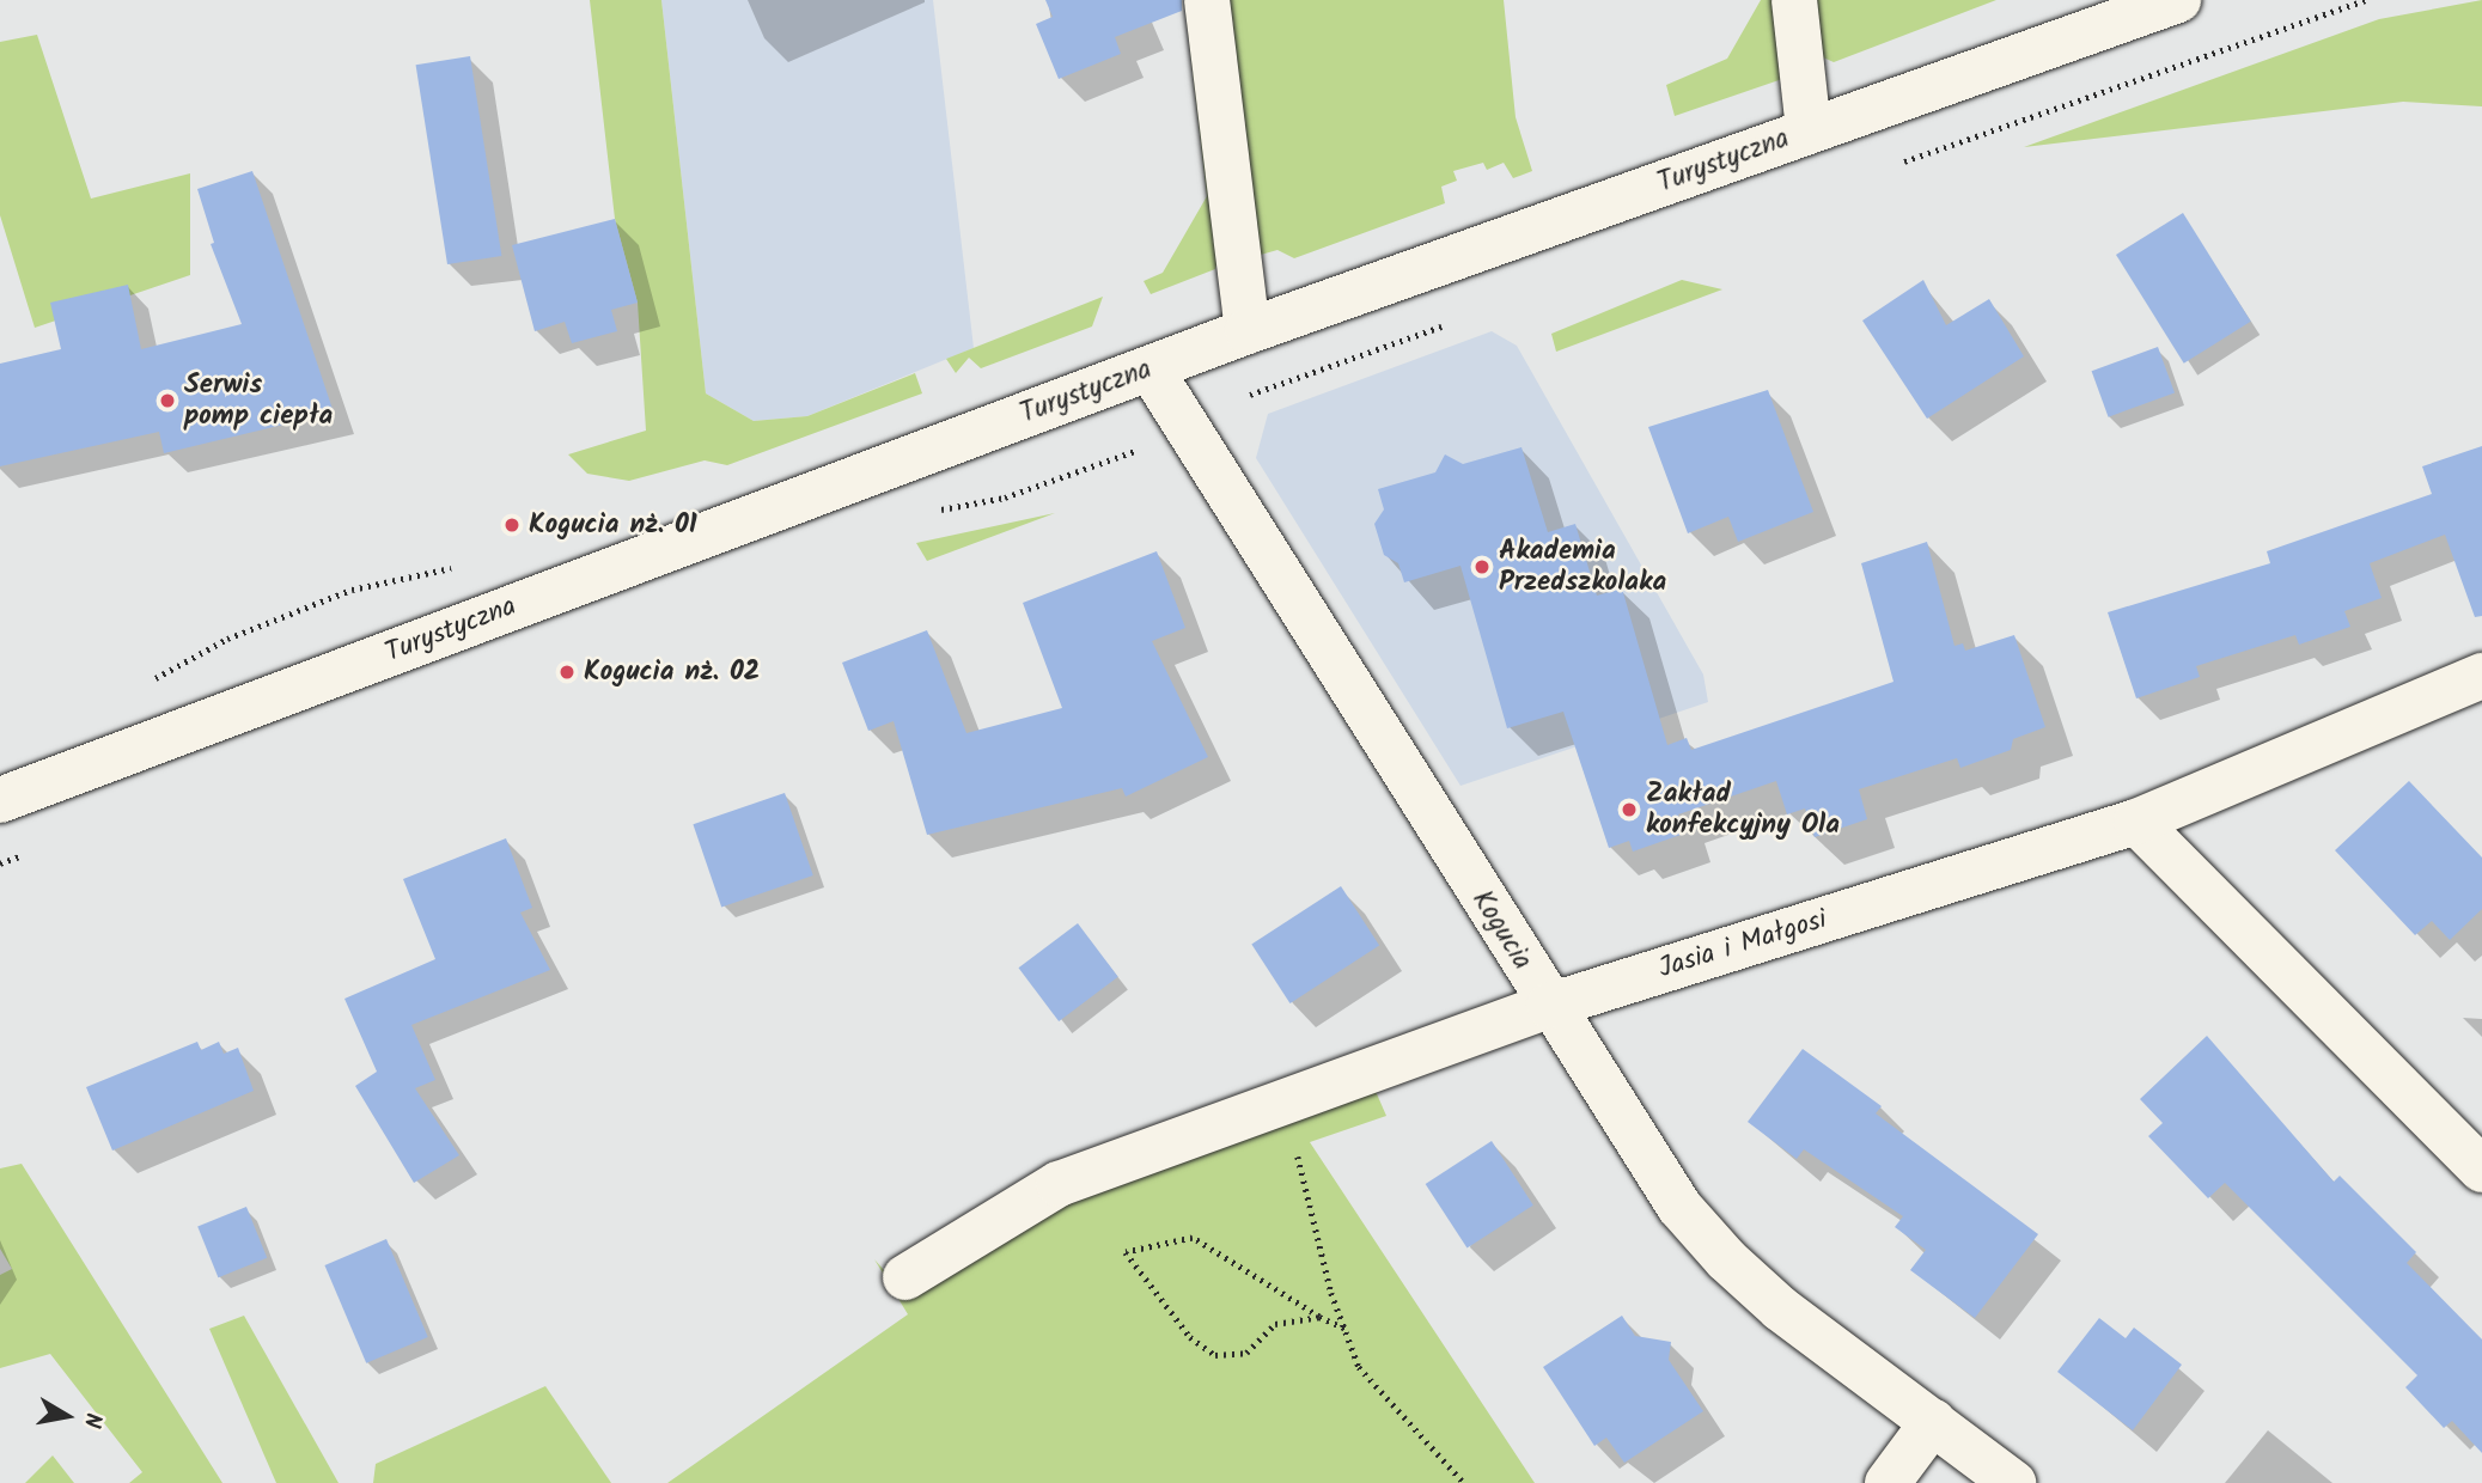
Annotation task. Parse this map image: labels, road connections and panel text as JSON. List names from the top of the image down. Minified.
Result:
{"streets":{"street":["Turystyczna","Kogucia","Jasia i Małgosi"]},"crossings":[["Turystyczna","Kogucia"],["Kogucia","Jasia i Małgosi"]],"places":["Serwis pomp ciepła","Kogucia nż. 01","Akademia Przedszkolaka","Kogucia nż. 02","Zakład konfekcyjny Ola"],"north":"right"}
